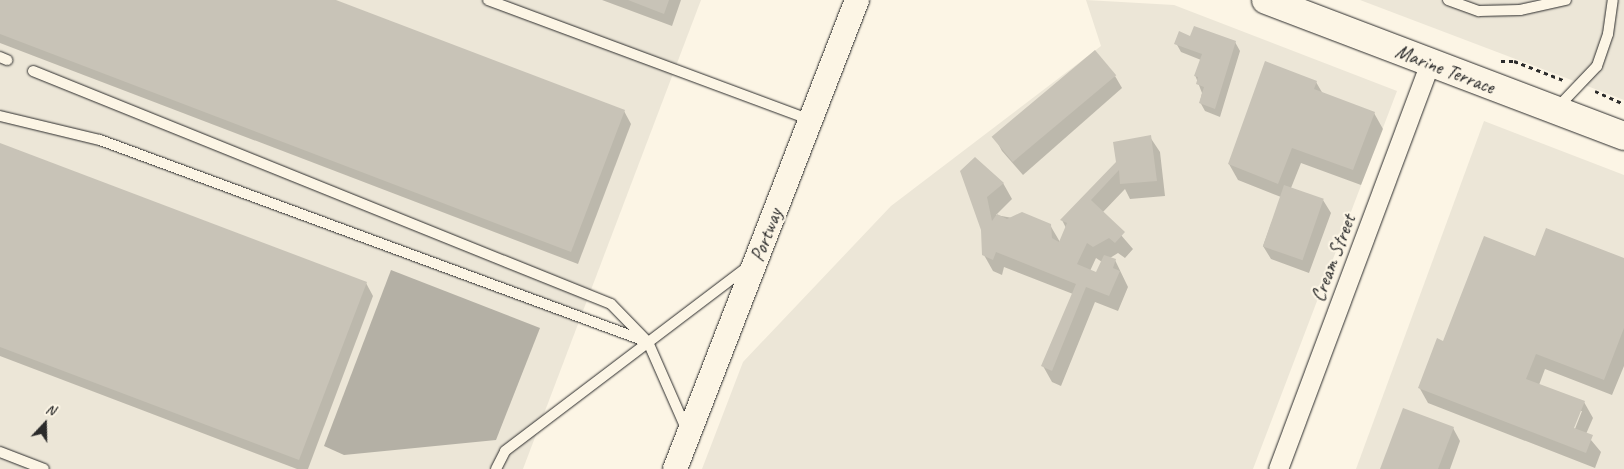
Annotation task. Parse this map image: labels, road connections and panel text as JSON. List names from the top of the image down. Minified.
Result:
{"streets":{"main road":["Marine Terrace"],"street":["Portway","Cream Street"]},"crossings":[["Marine Terrace","Cream Street"]],"north":"top"}
